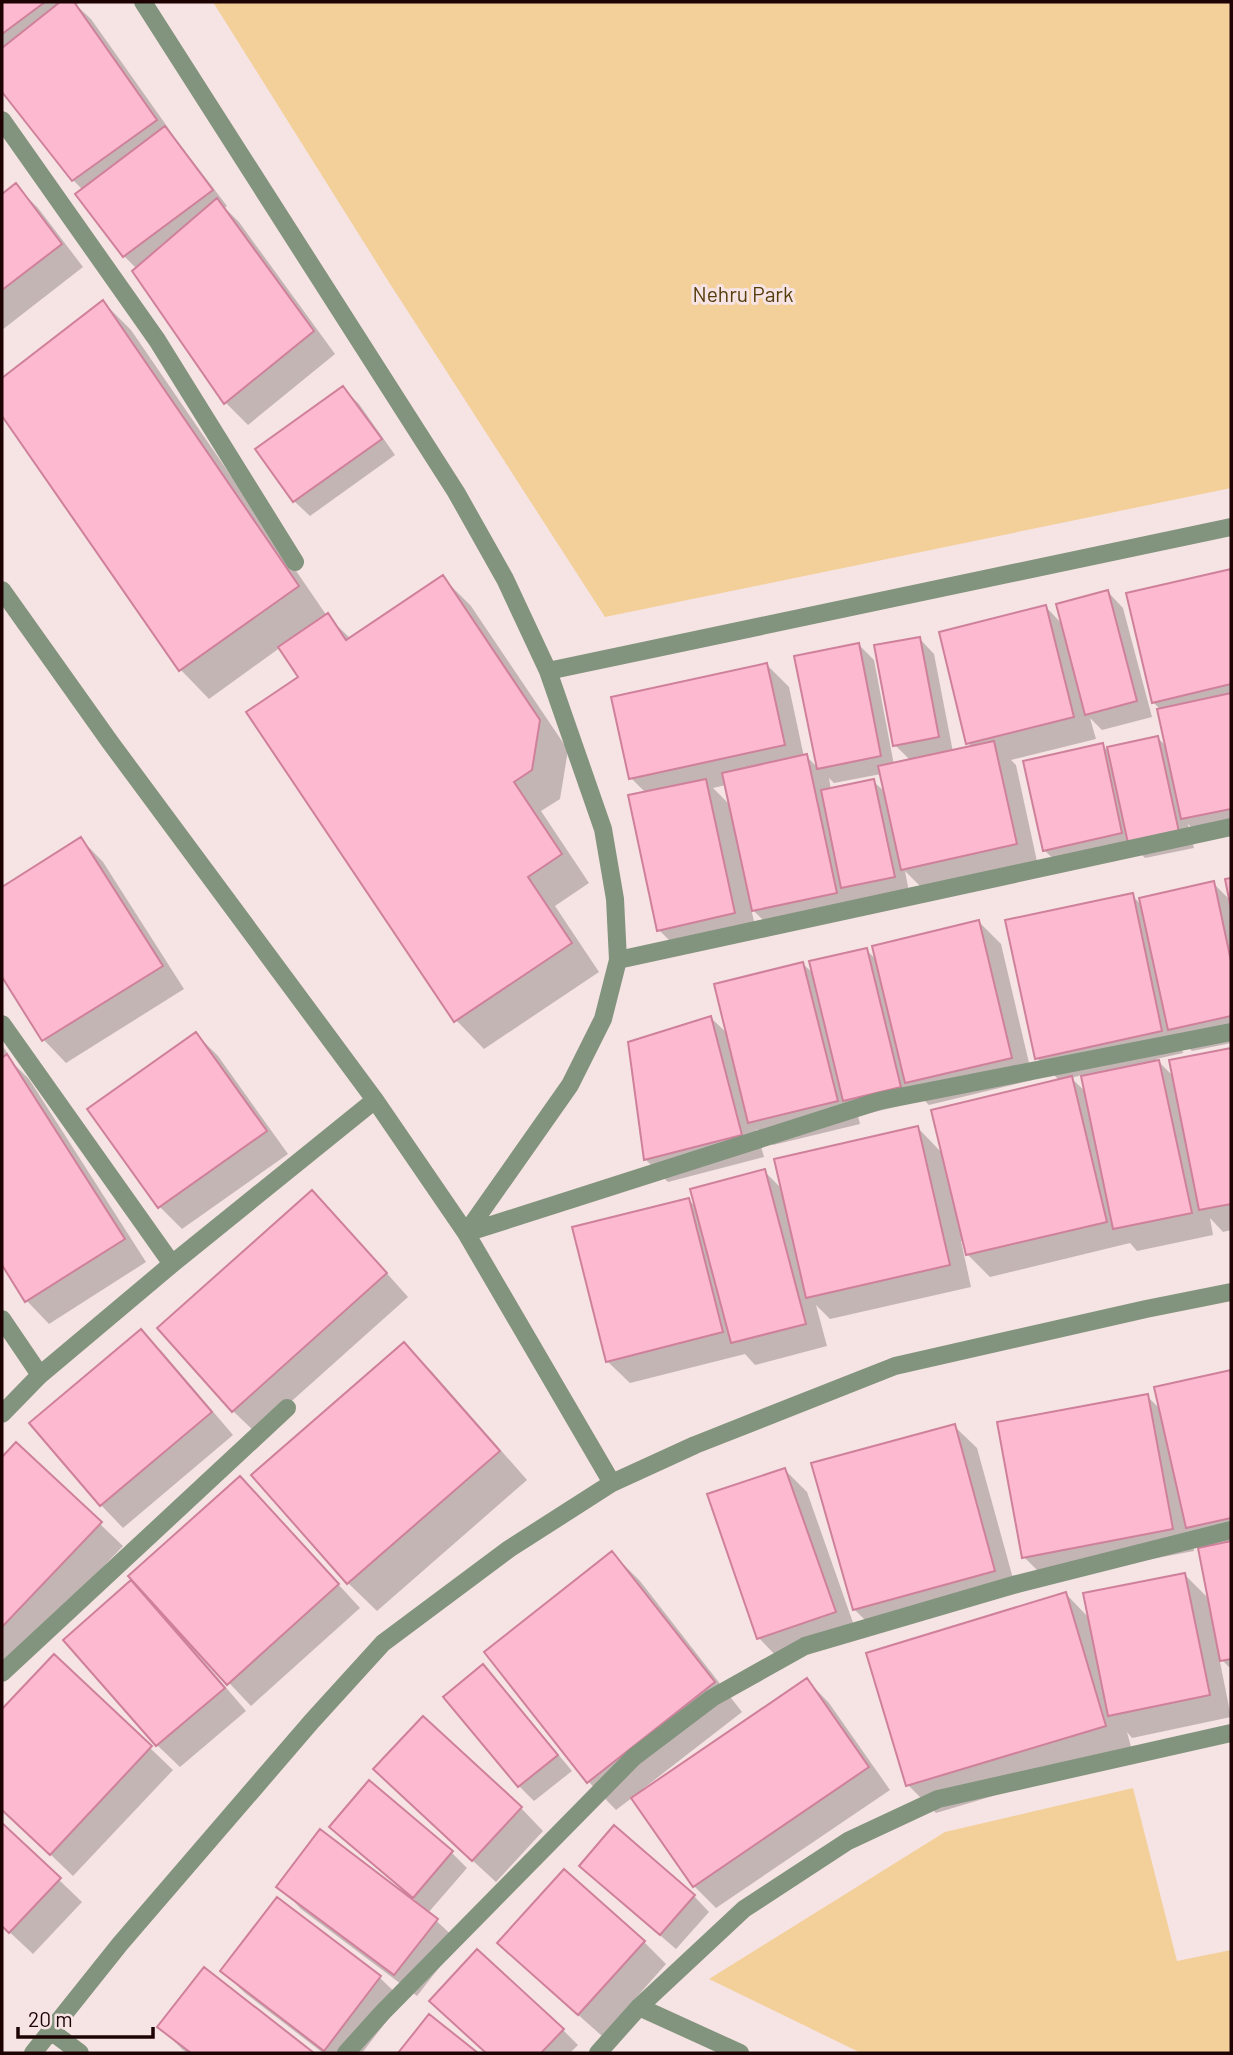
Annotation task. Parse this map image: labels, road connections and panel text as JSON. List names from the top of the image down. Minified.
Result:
{"parks":["Nehru Park"],"scale_bar":"20 m"}
